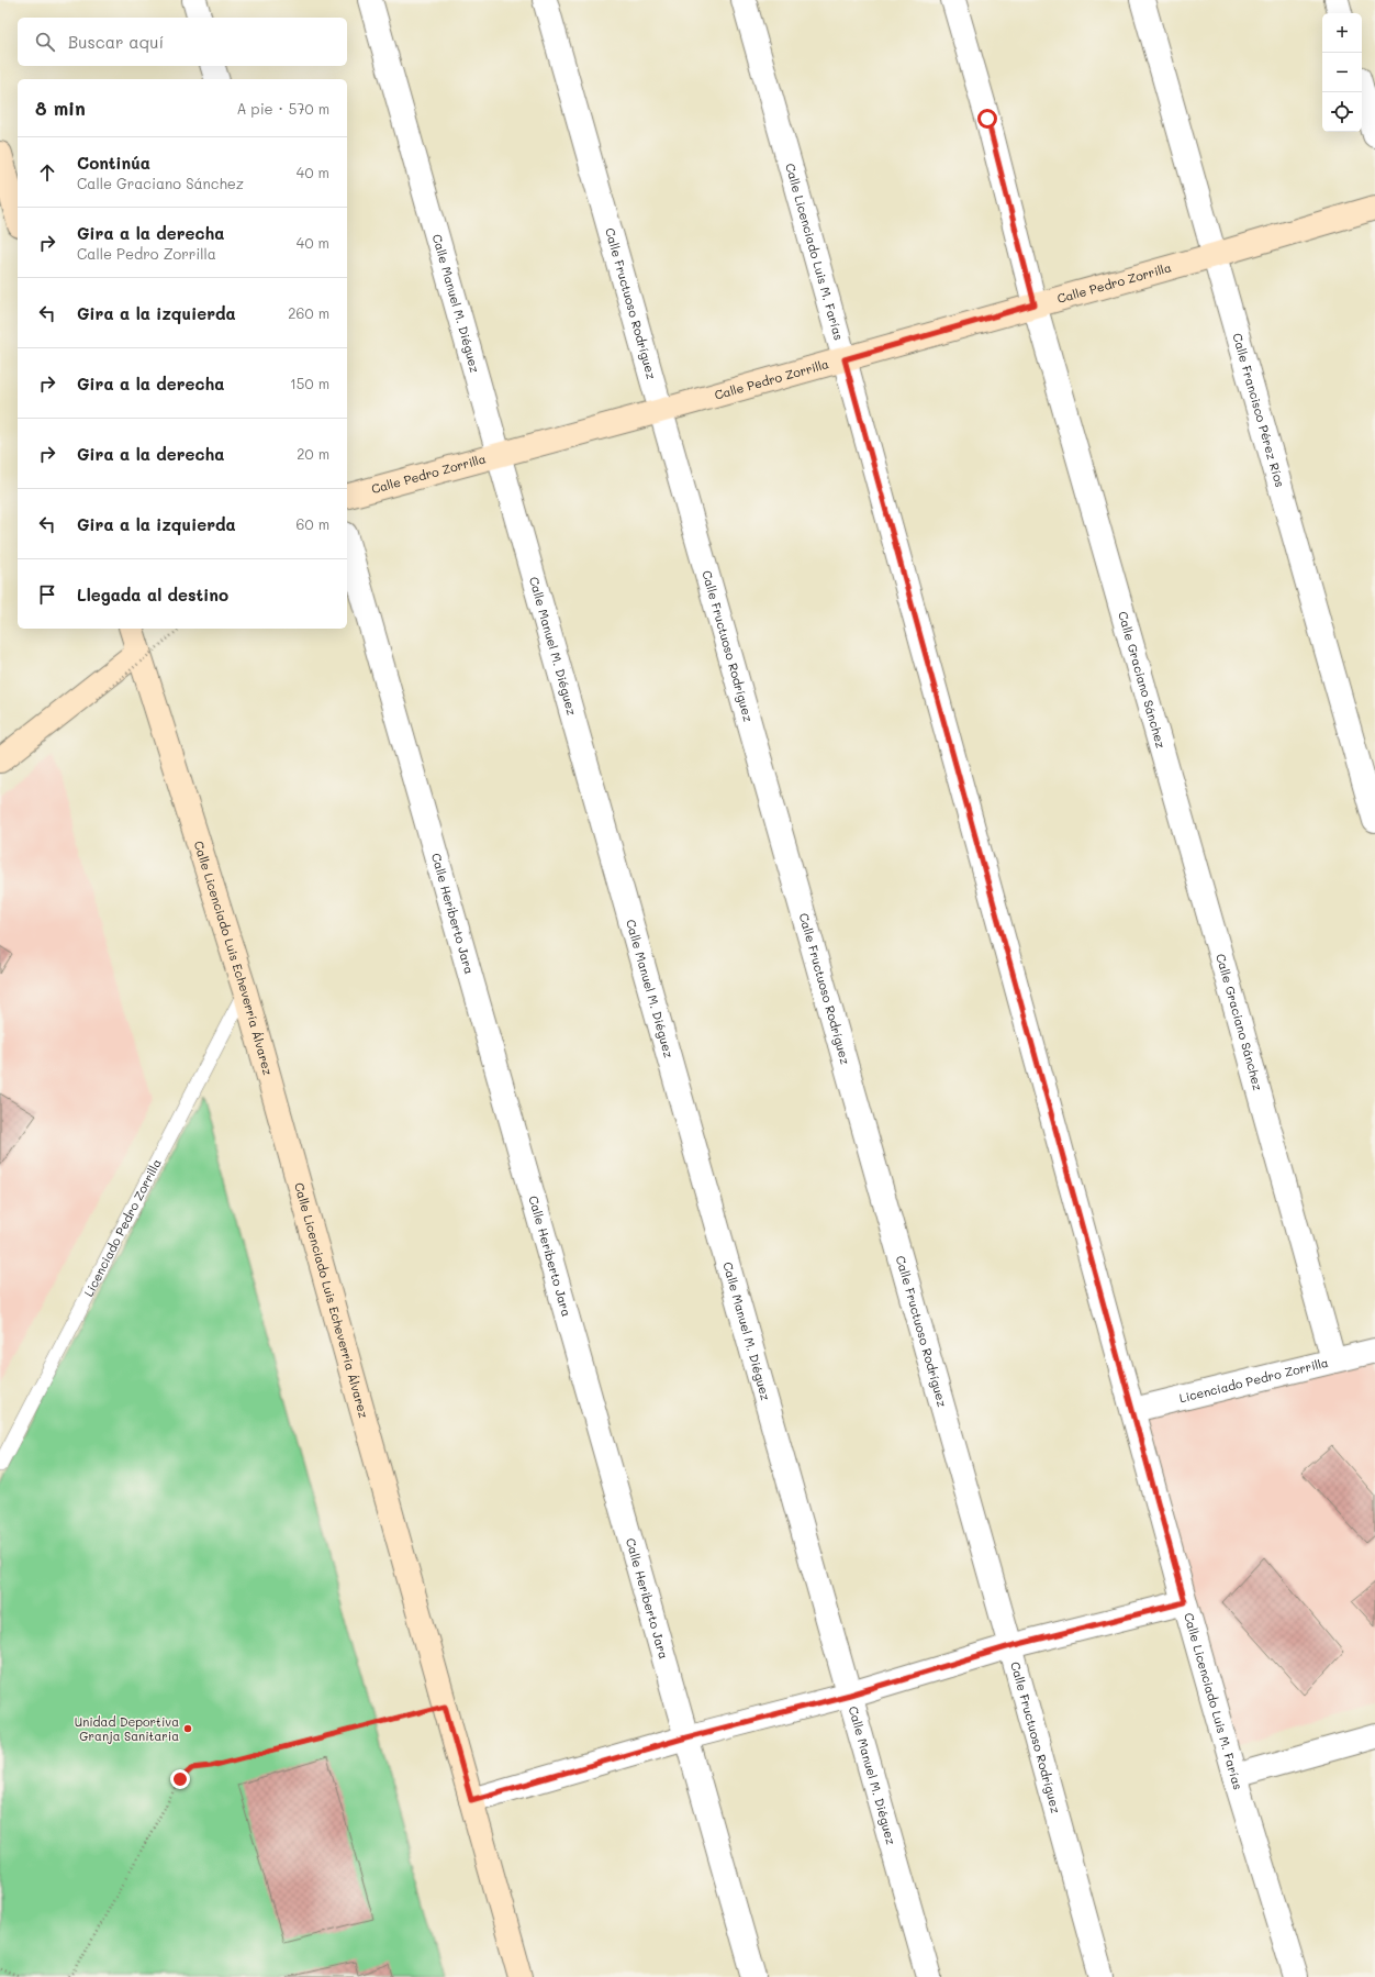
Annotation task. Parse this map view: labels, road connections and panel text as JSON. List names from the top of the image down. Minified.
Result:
{"streets":{"street":["Calle Licenciado Luis M. Farías","Calle Pedro Zorrilla","Calle Manuel M. Diéguez","Calle Fructuoso Rodríguez","Calle Francisco Pérez Ríos","Calle Graciano Sánchez","Calle Heriberto Jara","Calle Licenciado Luis Echeverría Álvarez","Licenciado Pedro Zorrilla"]},"crossings":[["Calle Licenciado Luis M. Farías","Calle Pedro Zorrilla"],["Calle Licenciado Luis M. Farías","Licenciado Pedro Zorrilla"],["Calle Pedro Zorrilla","Calle Manuel M. Diéguez"],["Calle Pedro Zorrilla","Calle Fructuoso Rodríguez"],["Calle Pedro Zorrilla","Calle Francisco Pérez Ríos"],["Calle Pedro Zorrilla","Calle Graciano Sánchez"],["Calle Graciano Sánchez","Licenciado Pedro Zorrilla"],["Calle Licenciado Luis Echeverría Álvarez","Licenciado Pedro Zorrilla"]],"places":["Unidad Deportiva Granja Sanitaria"],"page":{"map_buttons":["+","−"],"search":"Buscar aquí","heading":["8 min","A pie · 570 m"],"list":[["Continúa","Calle Graciano Sánchez","40 m"],["Gira a la derecha","Calle Pedro Zorrilla","40 m"],["Gira a la izquierda","260 m"],["Gira a la derecha","150 m"],["Gira a la derecha","20 m"],["Gira a la izquierda","60 m"],"Llegada al destino"]}}
